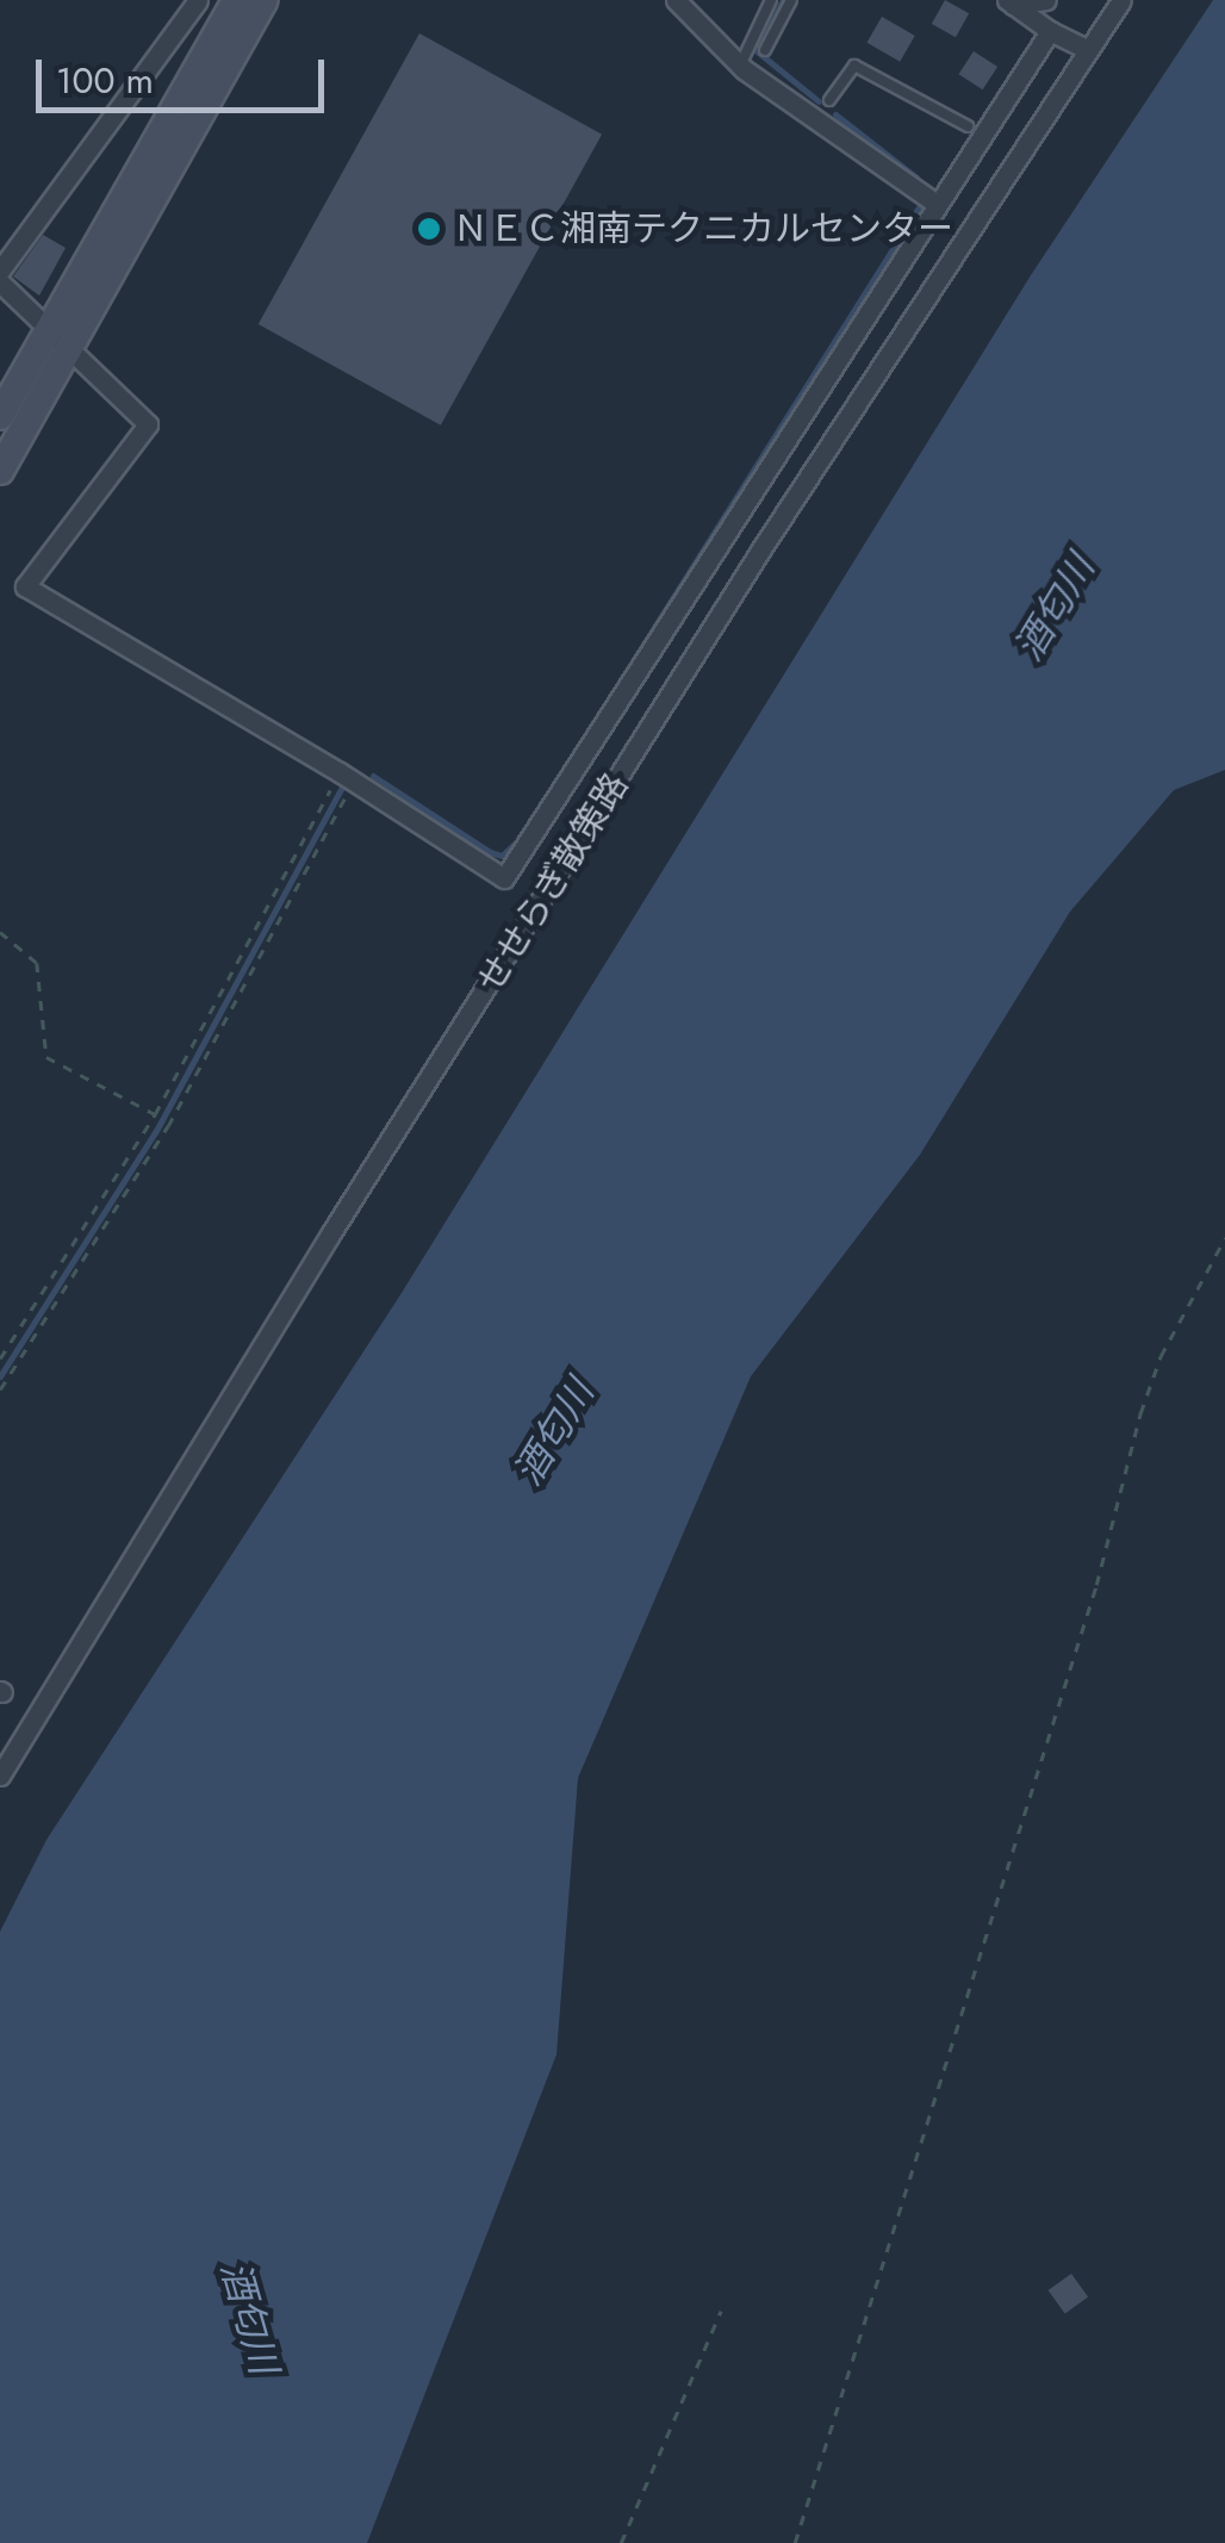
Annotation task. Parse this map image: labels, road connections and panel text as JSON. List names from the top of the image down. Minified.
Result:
{"streets":{"street":["せせらぎ散策路"]},"water":["酒匂川"],"places":["ＮＥＣ湘南テクニカルセンター"],"scale_bar":"100 m"}
